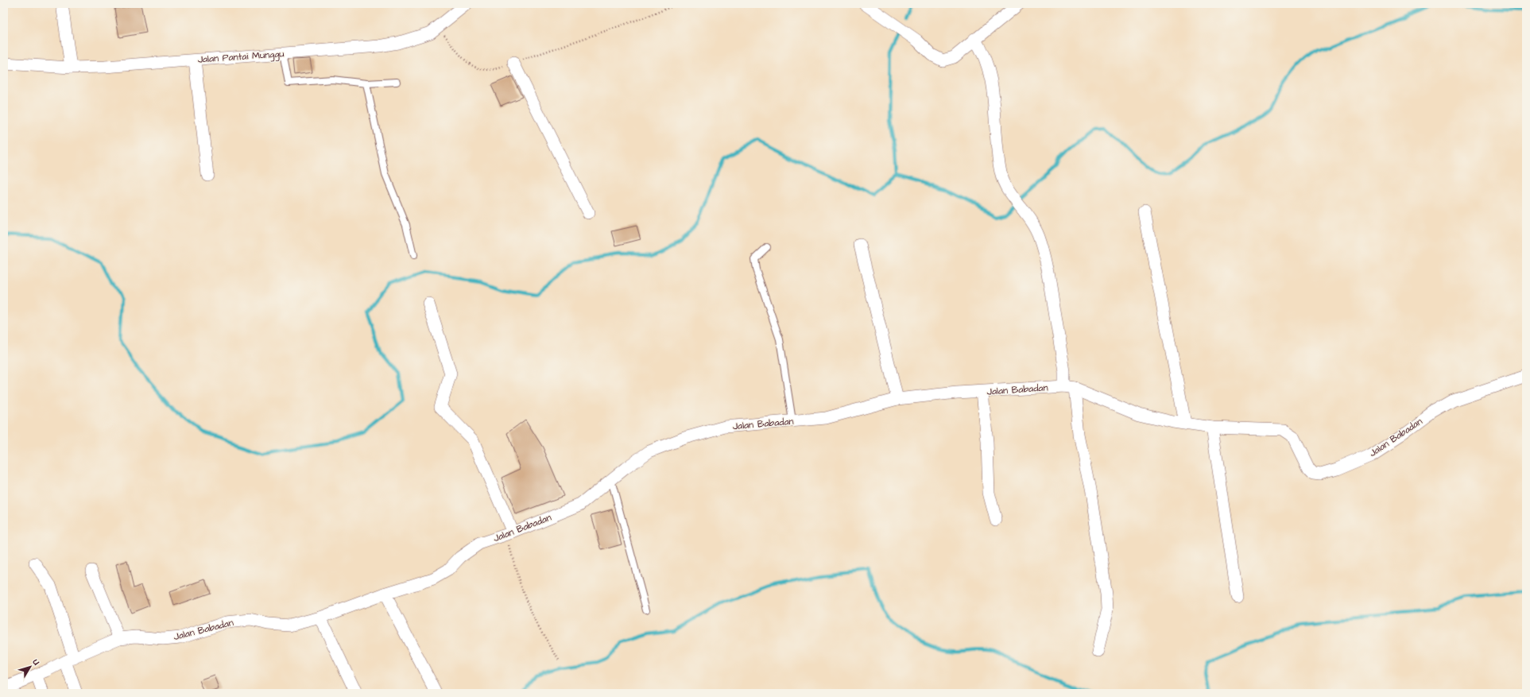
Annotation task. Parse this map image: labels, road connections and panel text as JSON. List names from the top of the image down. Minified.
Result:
{"streets":{"street":["Jalan Pantai Munggu","Jalan Babadan"]},"north":"top right"}
